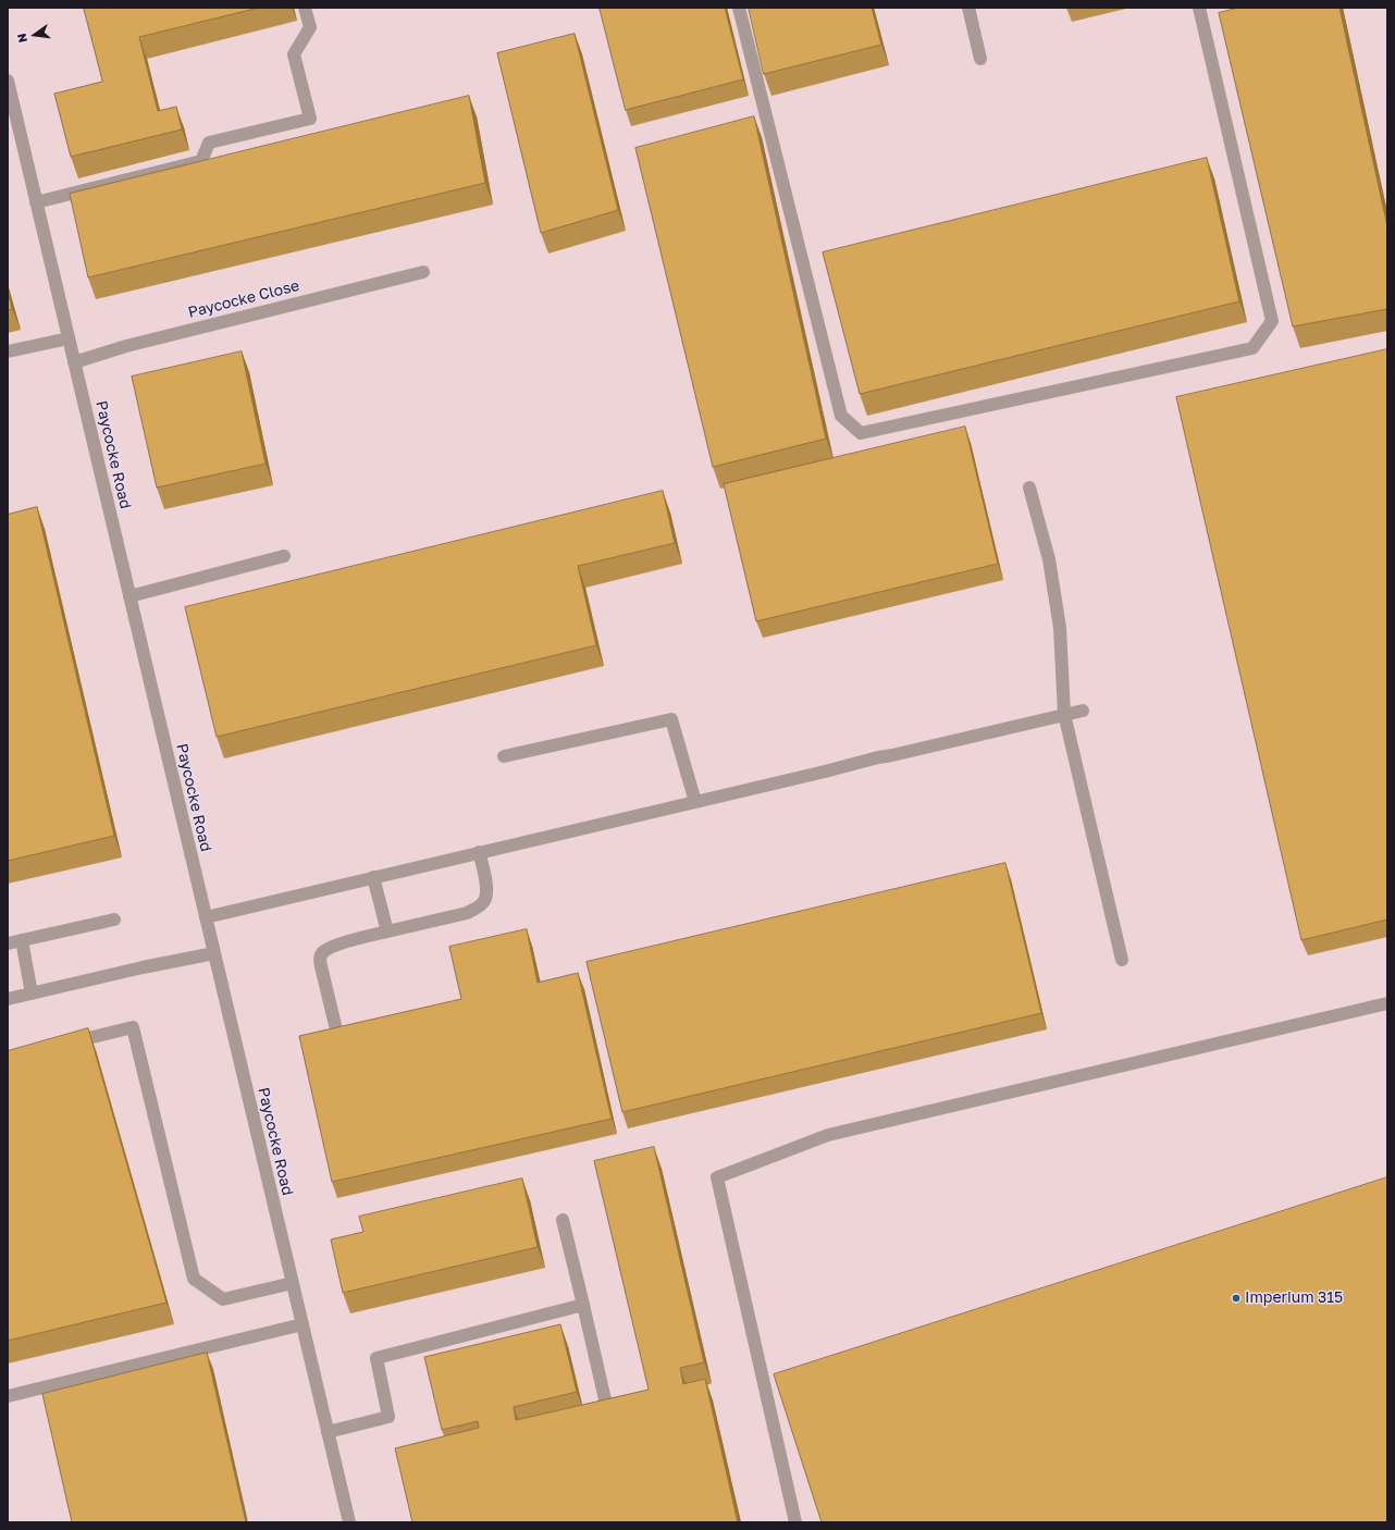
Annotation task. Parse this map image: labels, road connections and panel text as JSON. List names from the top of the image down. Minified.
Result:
{"streets":{"street":["Paycocke Close","Paycocke Road"]},"crossings":[["Paycocke Close","Paycocke Road"]],"places":["Imperium 315"],"north":"left"}
